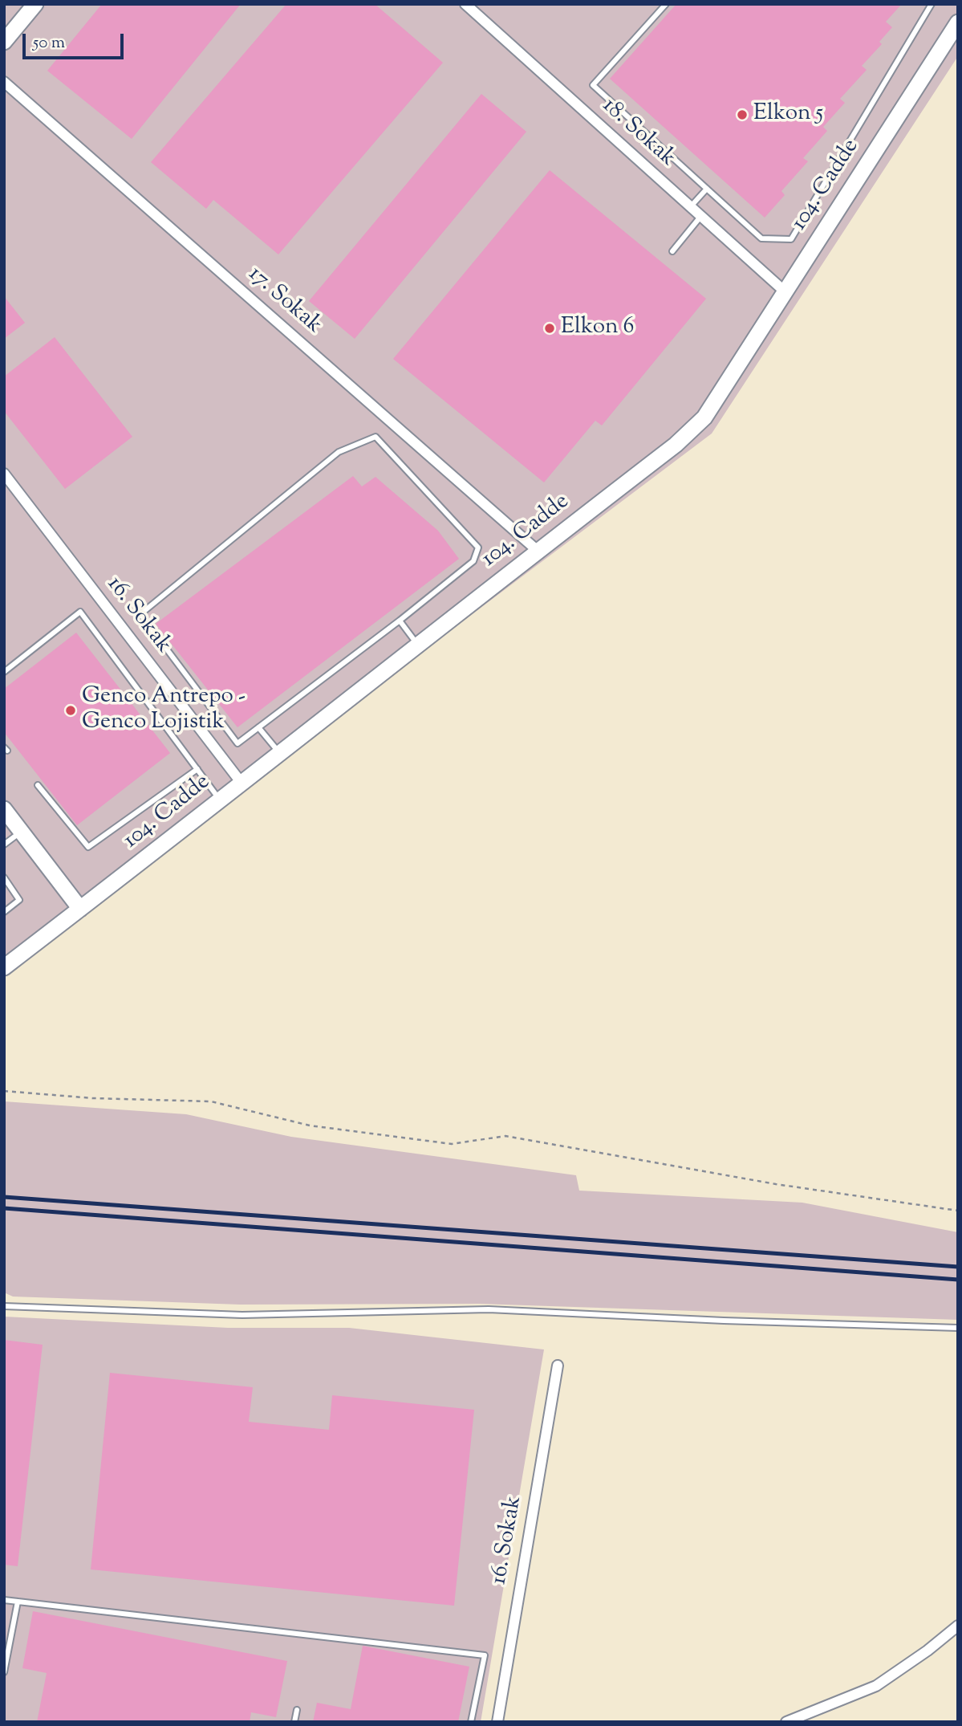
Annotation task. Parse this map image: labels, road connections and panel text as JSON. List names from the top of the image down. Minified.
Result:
{"streets":{"street":["18. Sokak","104. Cadde","17. Sokak","16. Sokak"]},"crossings":[["18. Sokak","104. Cadde"],["104. Cadde","17. Sokak"],["104. Cadde","16. Sokak"]],"places":["Elkon 5","Elkon 6","Genco Antrepo - Genco Lojistik"],"scale_bar":"50 m"}
